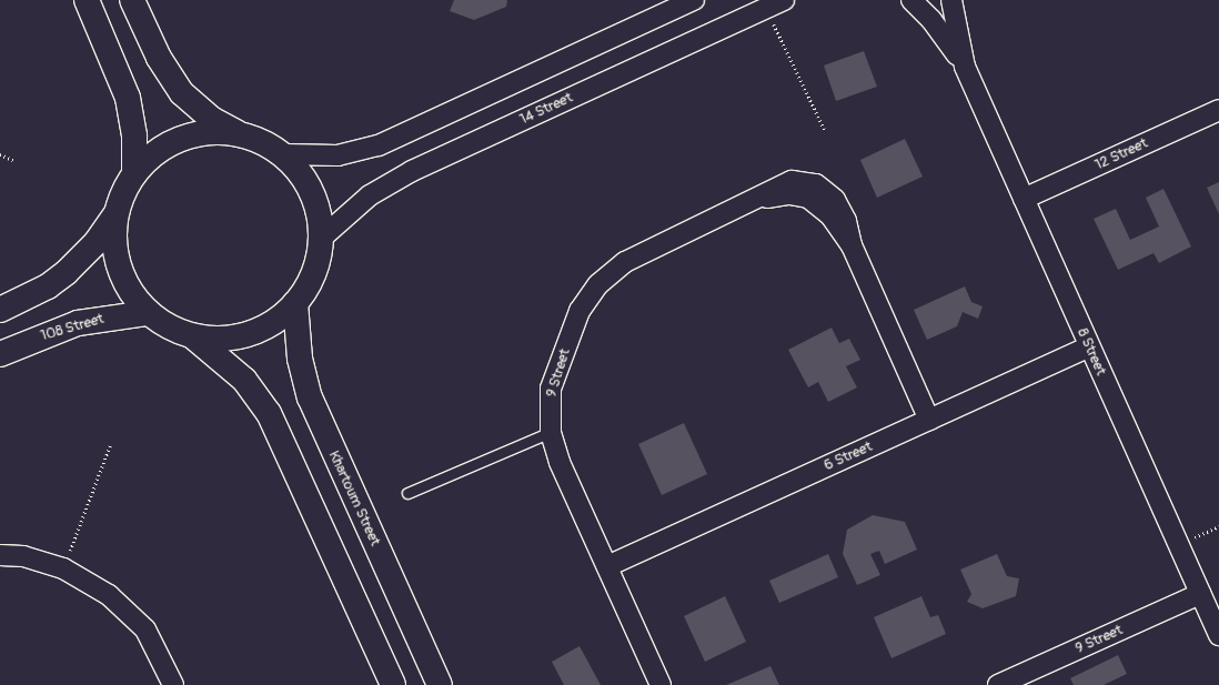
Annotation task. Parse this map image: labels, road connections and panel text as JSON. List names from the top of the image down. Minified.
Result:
{"streets":{"main road":["108 Street","Khartoum Street"],"street":["14 Street","12 Street","8 Street","9 Street","6 Street"]},"crossings":[["12 Street","8 Street"],["8 Street","9 Street"],["8 Street","6 Street"],["9 Street","6 Street"]]}
